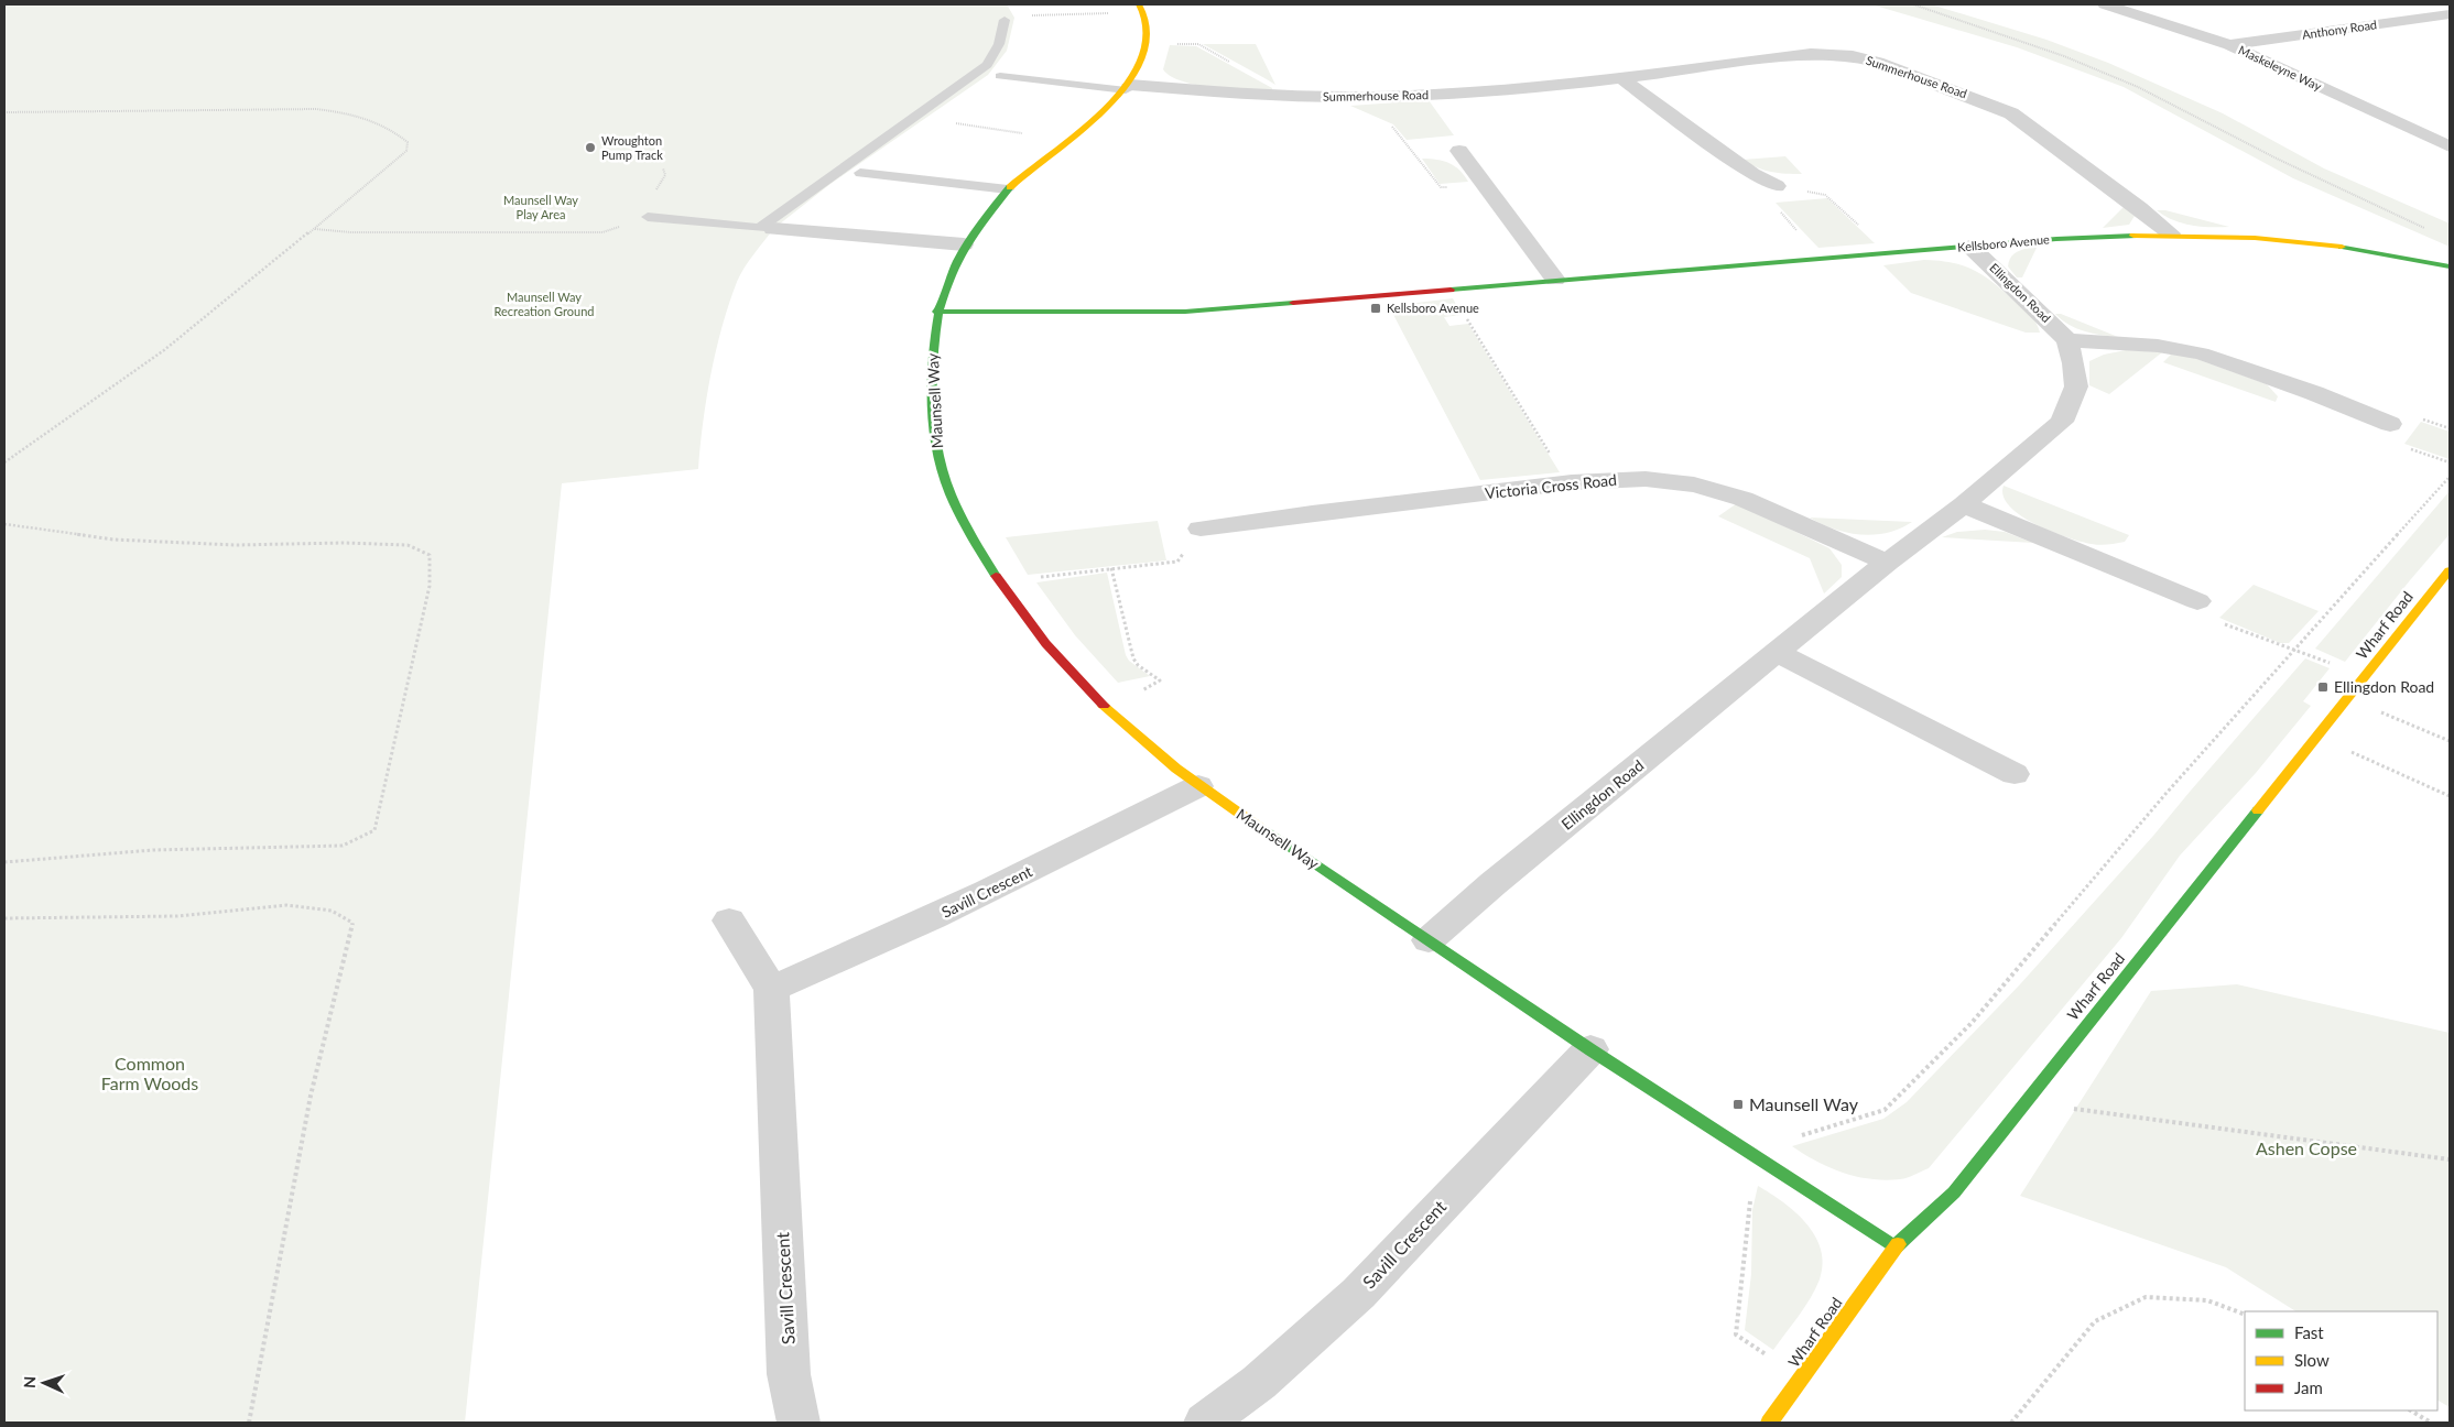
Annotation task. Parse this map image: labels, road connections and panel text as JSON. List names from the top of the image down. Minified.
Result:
{"streets":{"street":["Anthony Road","Maskeleyne Way","Summerhouse Road","Kellsboro Avenue","Ellingdon Road","Maunsell Way","Victoria Cross Road","Wharf Road","Savill Crescent"]},"crossings":[["Anthony Road","Maskeleyne Way"],["Summerhouse Road","Kellsboro Avenue"],["Summerhouse Road","Maunsell Way"],["Kellsboro Avenue","Ellingdon Road"],["Kellsboro Avenue","Maunsell Way"],["Ellingdon Road","Maunsell Way"],["Ellingdon Road","Victoria Cross Road"],["Maunsell Way","Wharf Road"],["Maunsell Way","Savill Crescent"]],"parks":["Maunsell Way Play Area","Maunsell Way Recreation Ground","Common Farm Woods","Ashen Copse"],"places":{"other":["Wroughton Pump Track"],"transit":["Kellsboro Avenue","Ellingdon Road","Maunsell Way"]},"legend":["Fast","Slow","Jam"],"north":"left"}
